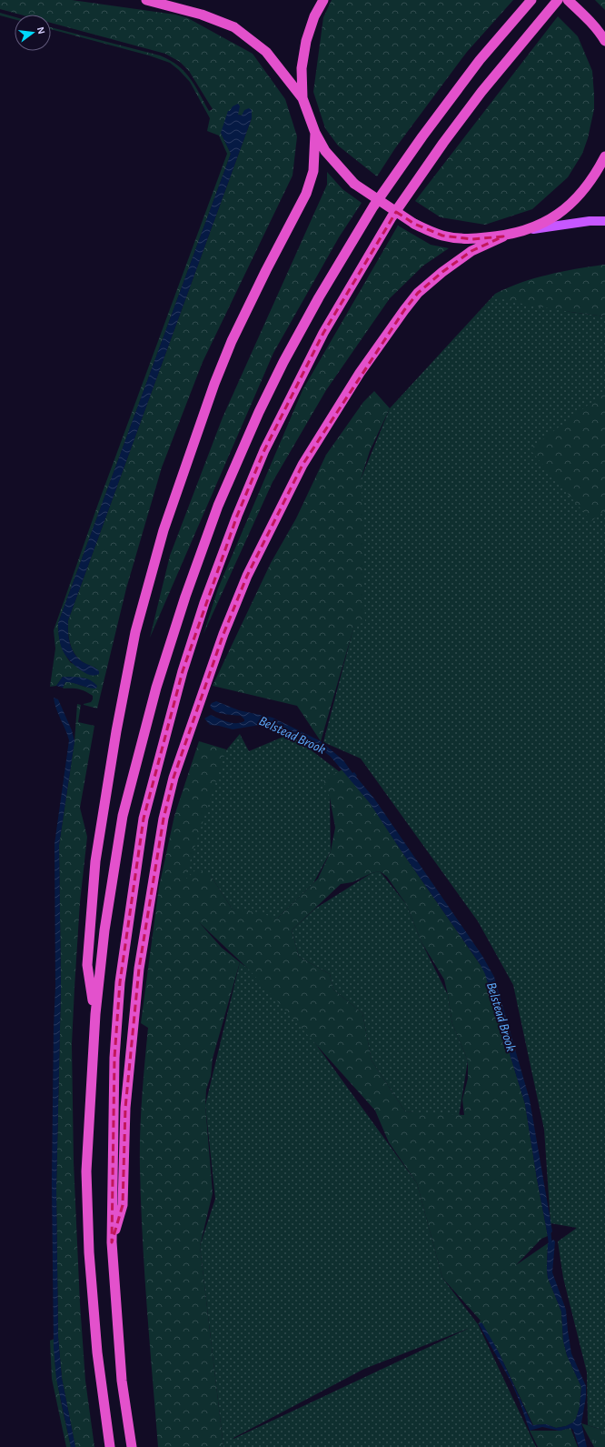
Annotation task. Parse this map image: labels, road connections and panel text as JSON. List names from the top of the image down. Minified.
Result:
{"water":["Belstead Brook"],"north":"right"}
